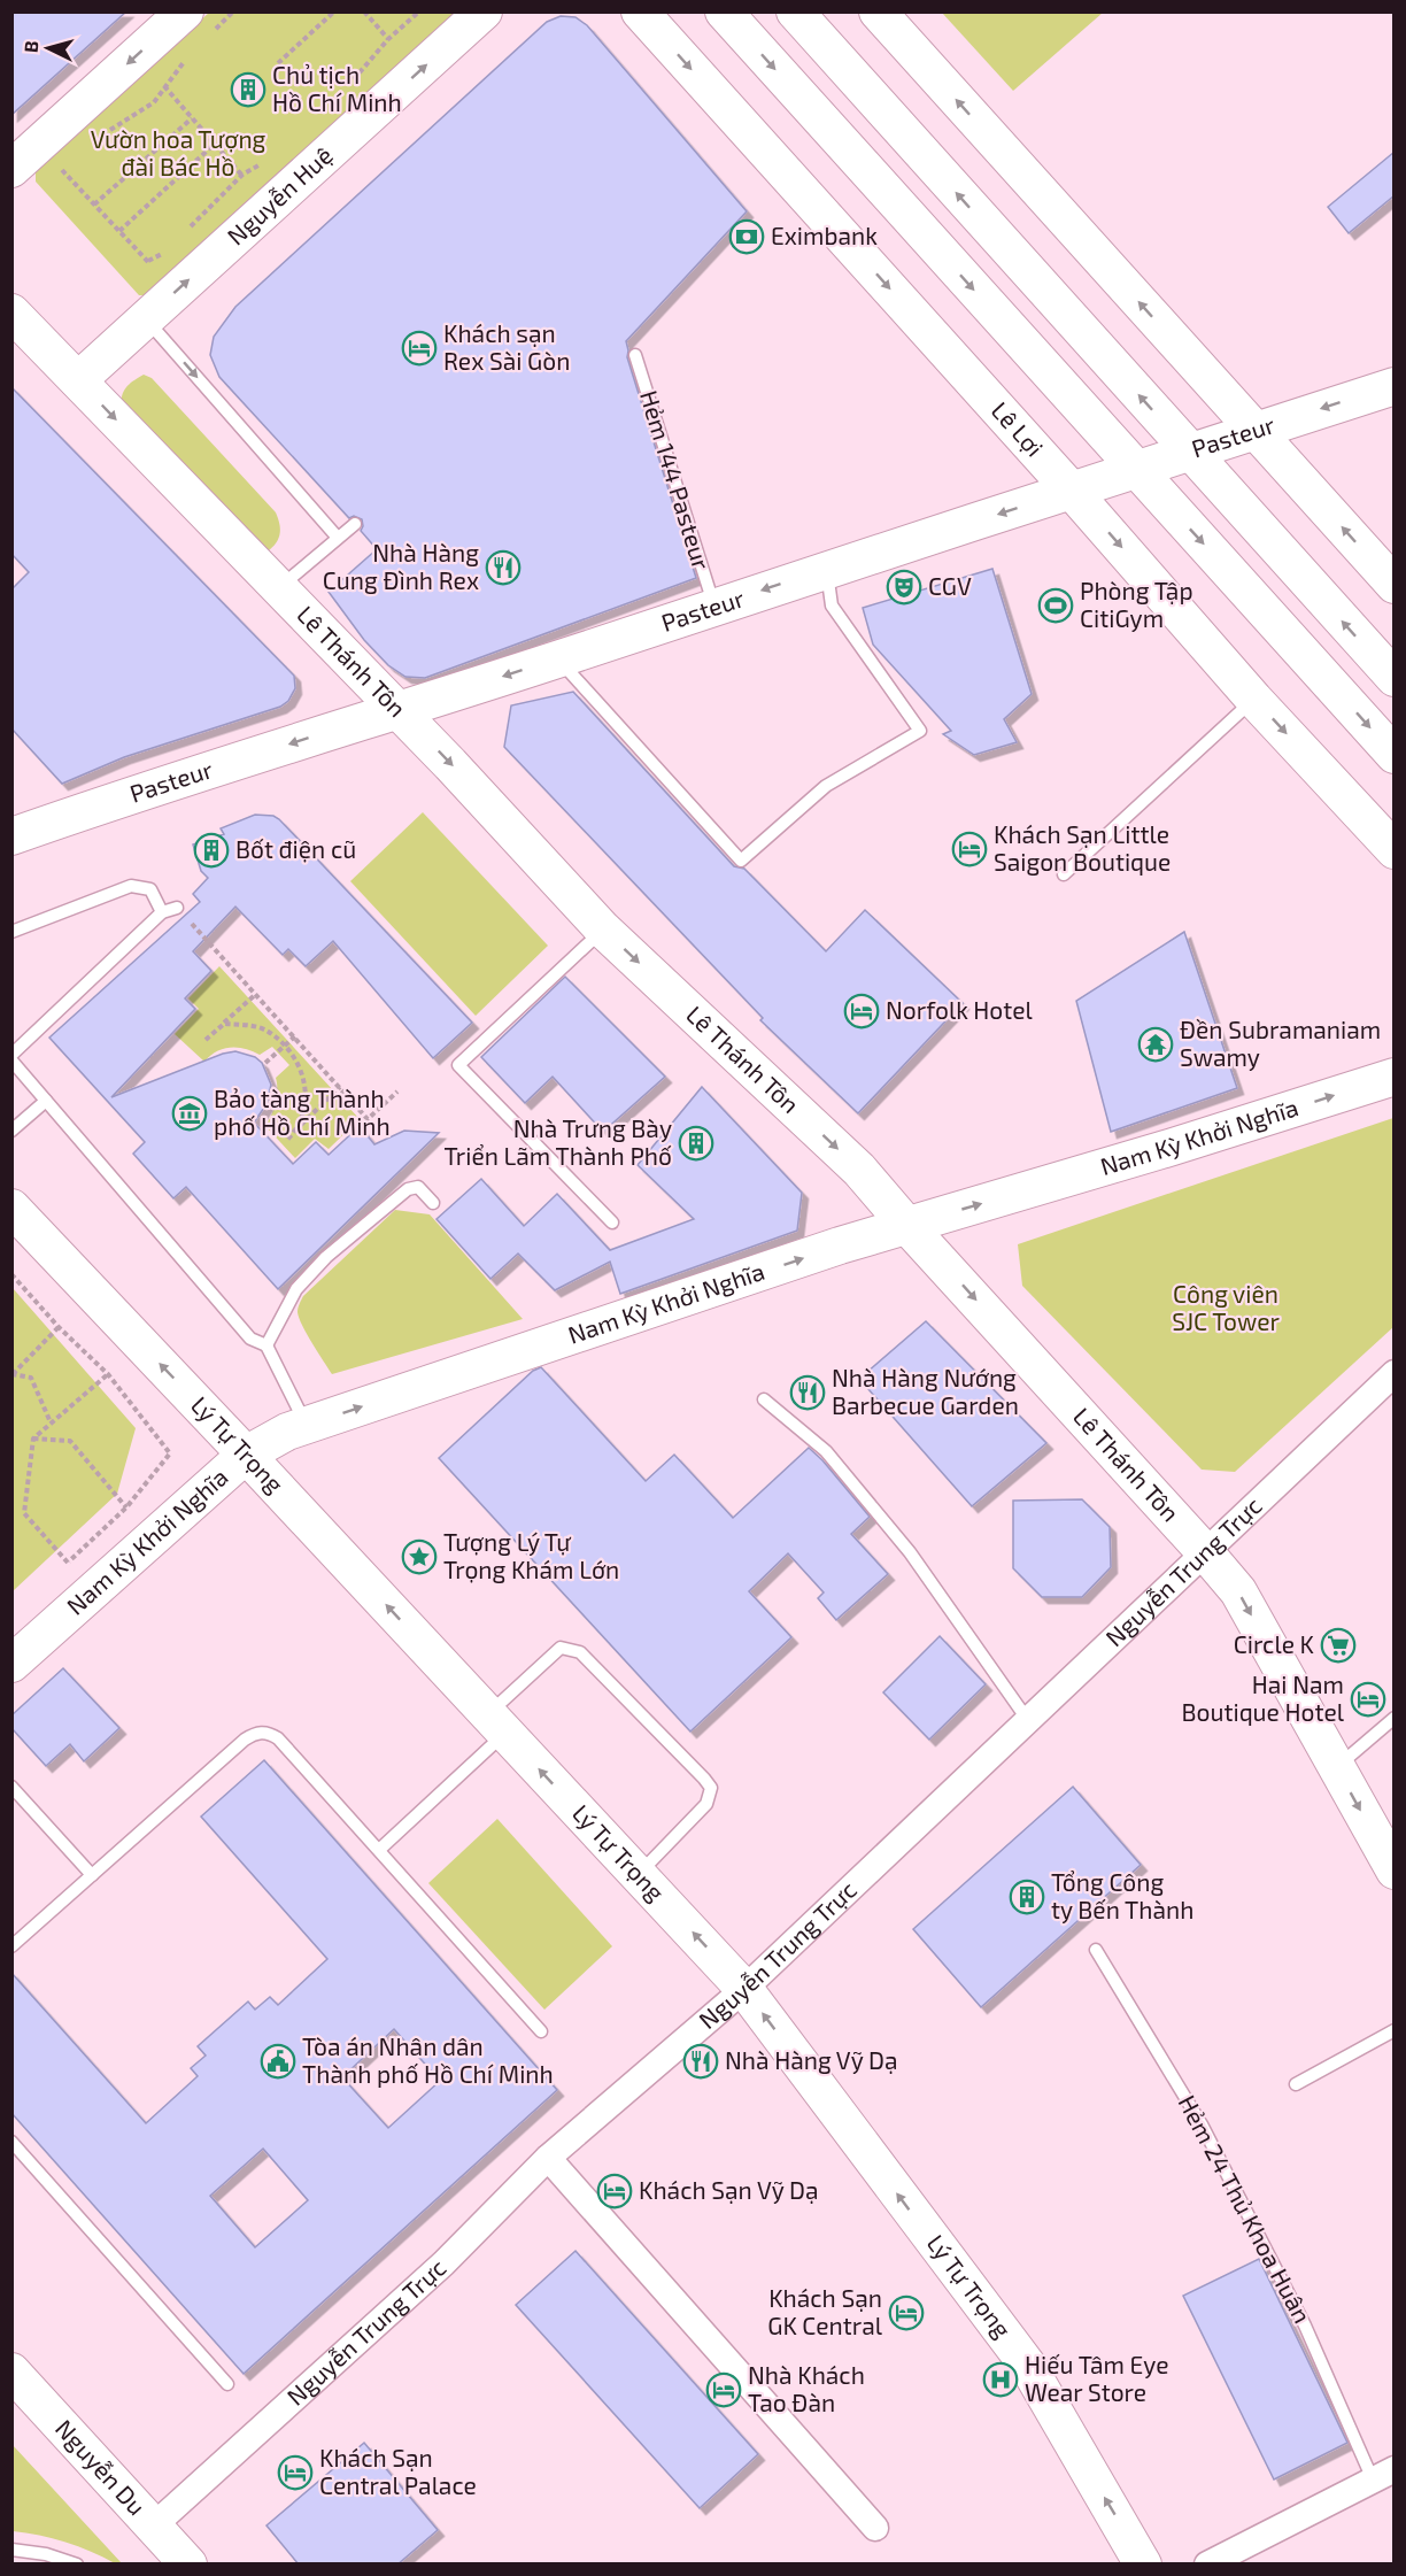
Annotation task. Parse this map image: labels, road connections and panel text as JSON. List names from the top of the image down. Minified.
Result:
{"streets":{"street":["Nguyễn Huệ","Lê Lợi","Pasteur","Lê Thánh Tôn","Nam Kỳ Khởi Nghĩa","Lý Tự Trọng","Nguyễn Trung Trực","Nguyễn Du"],"lane":["Hẻm 144 Pasteur","Hẻm 24 Thủ Khoa Huân"]},"crossings":[["Nguyễn Huệ","Lê Thánh Tôn"],["Lê Lợi","Pasteur"],["Pasteur","Hẻm 144 Pasteur"],["Pasteur","Lê Thánh Tôn"],["Lê Thánh Tôn","Nam Kỳ Khởi Nghĩa"],["Lê Thánh Tôn","Nguyễn Trung Trực"],["Nam Kỳ Khởi Nghĩa","Lý Tự Trọng"],["Lý Tự Trọng","Nguyễn Trung Trực"],["Nguyễn Trung Trực","Nguyễn Du"]],"one_way":["Pasteur","Lê Thánh Tôn","Nam Kỳ Khởi Nghĩa","Lý Tự Trọng"],"parks":["Vườn hoa Tượng đài Bác Hồ","Công viên SJC Tower"],"places":{"building":["Chủ tịch Hồ Chí Minh","Bốt điện cũ","Nhà Trưng Bày Triển Lãm Thành Phố","Tổng Công ty Bến Thành"],"bank":["Eximbank"],"hotel":["Khách sạn Rex Sài Gòn","Khách Sạn Little Saigon Boutique","Norfolk Hotel","Hai Nam Boutique Hotel","Khách Sạn Vỹ Dạ","Khách Sạn GK Central","Nhà Khách Tao Đàn","Khách Sạn Central Palace"],"restaurant":["Nhà Hàng Cung Đình Rex","Nhà Hàng Nướng Barbecue Garden","Nhà Hàng Vỹ Dạ"],"theatre":["CGV"],"sports":["Phòng Tập CitiGym"],"temple":["Đền Subramaniam Swamy"],"museum":["Bảo tàng Thành phố Hồ Chí Minh"],"place":["Tượng Lý Tự Trọng Khám Lớn"],"supermarket":["Circle K"],"public building":["Tòa án Nhân dân Thành phố Hồ Chí Minh"],"hospital":["Hiếu Tâm Eye Wear Store"]},"north":"left"}
